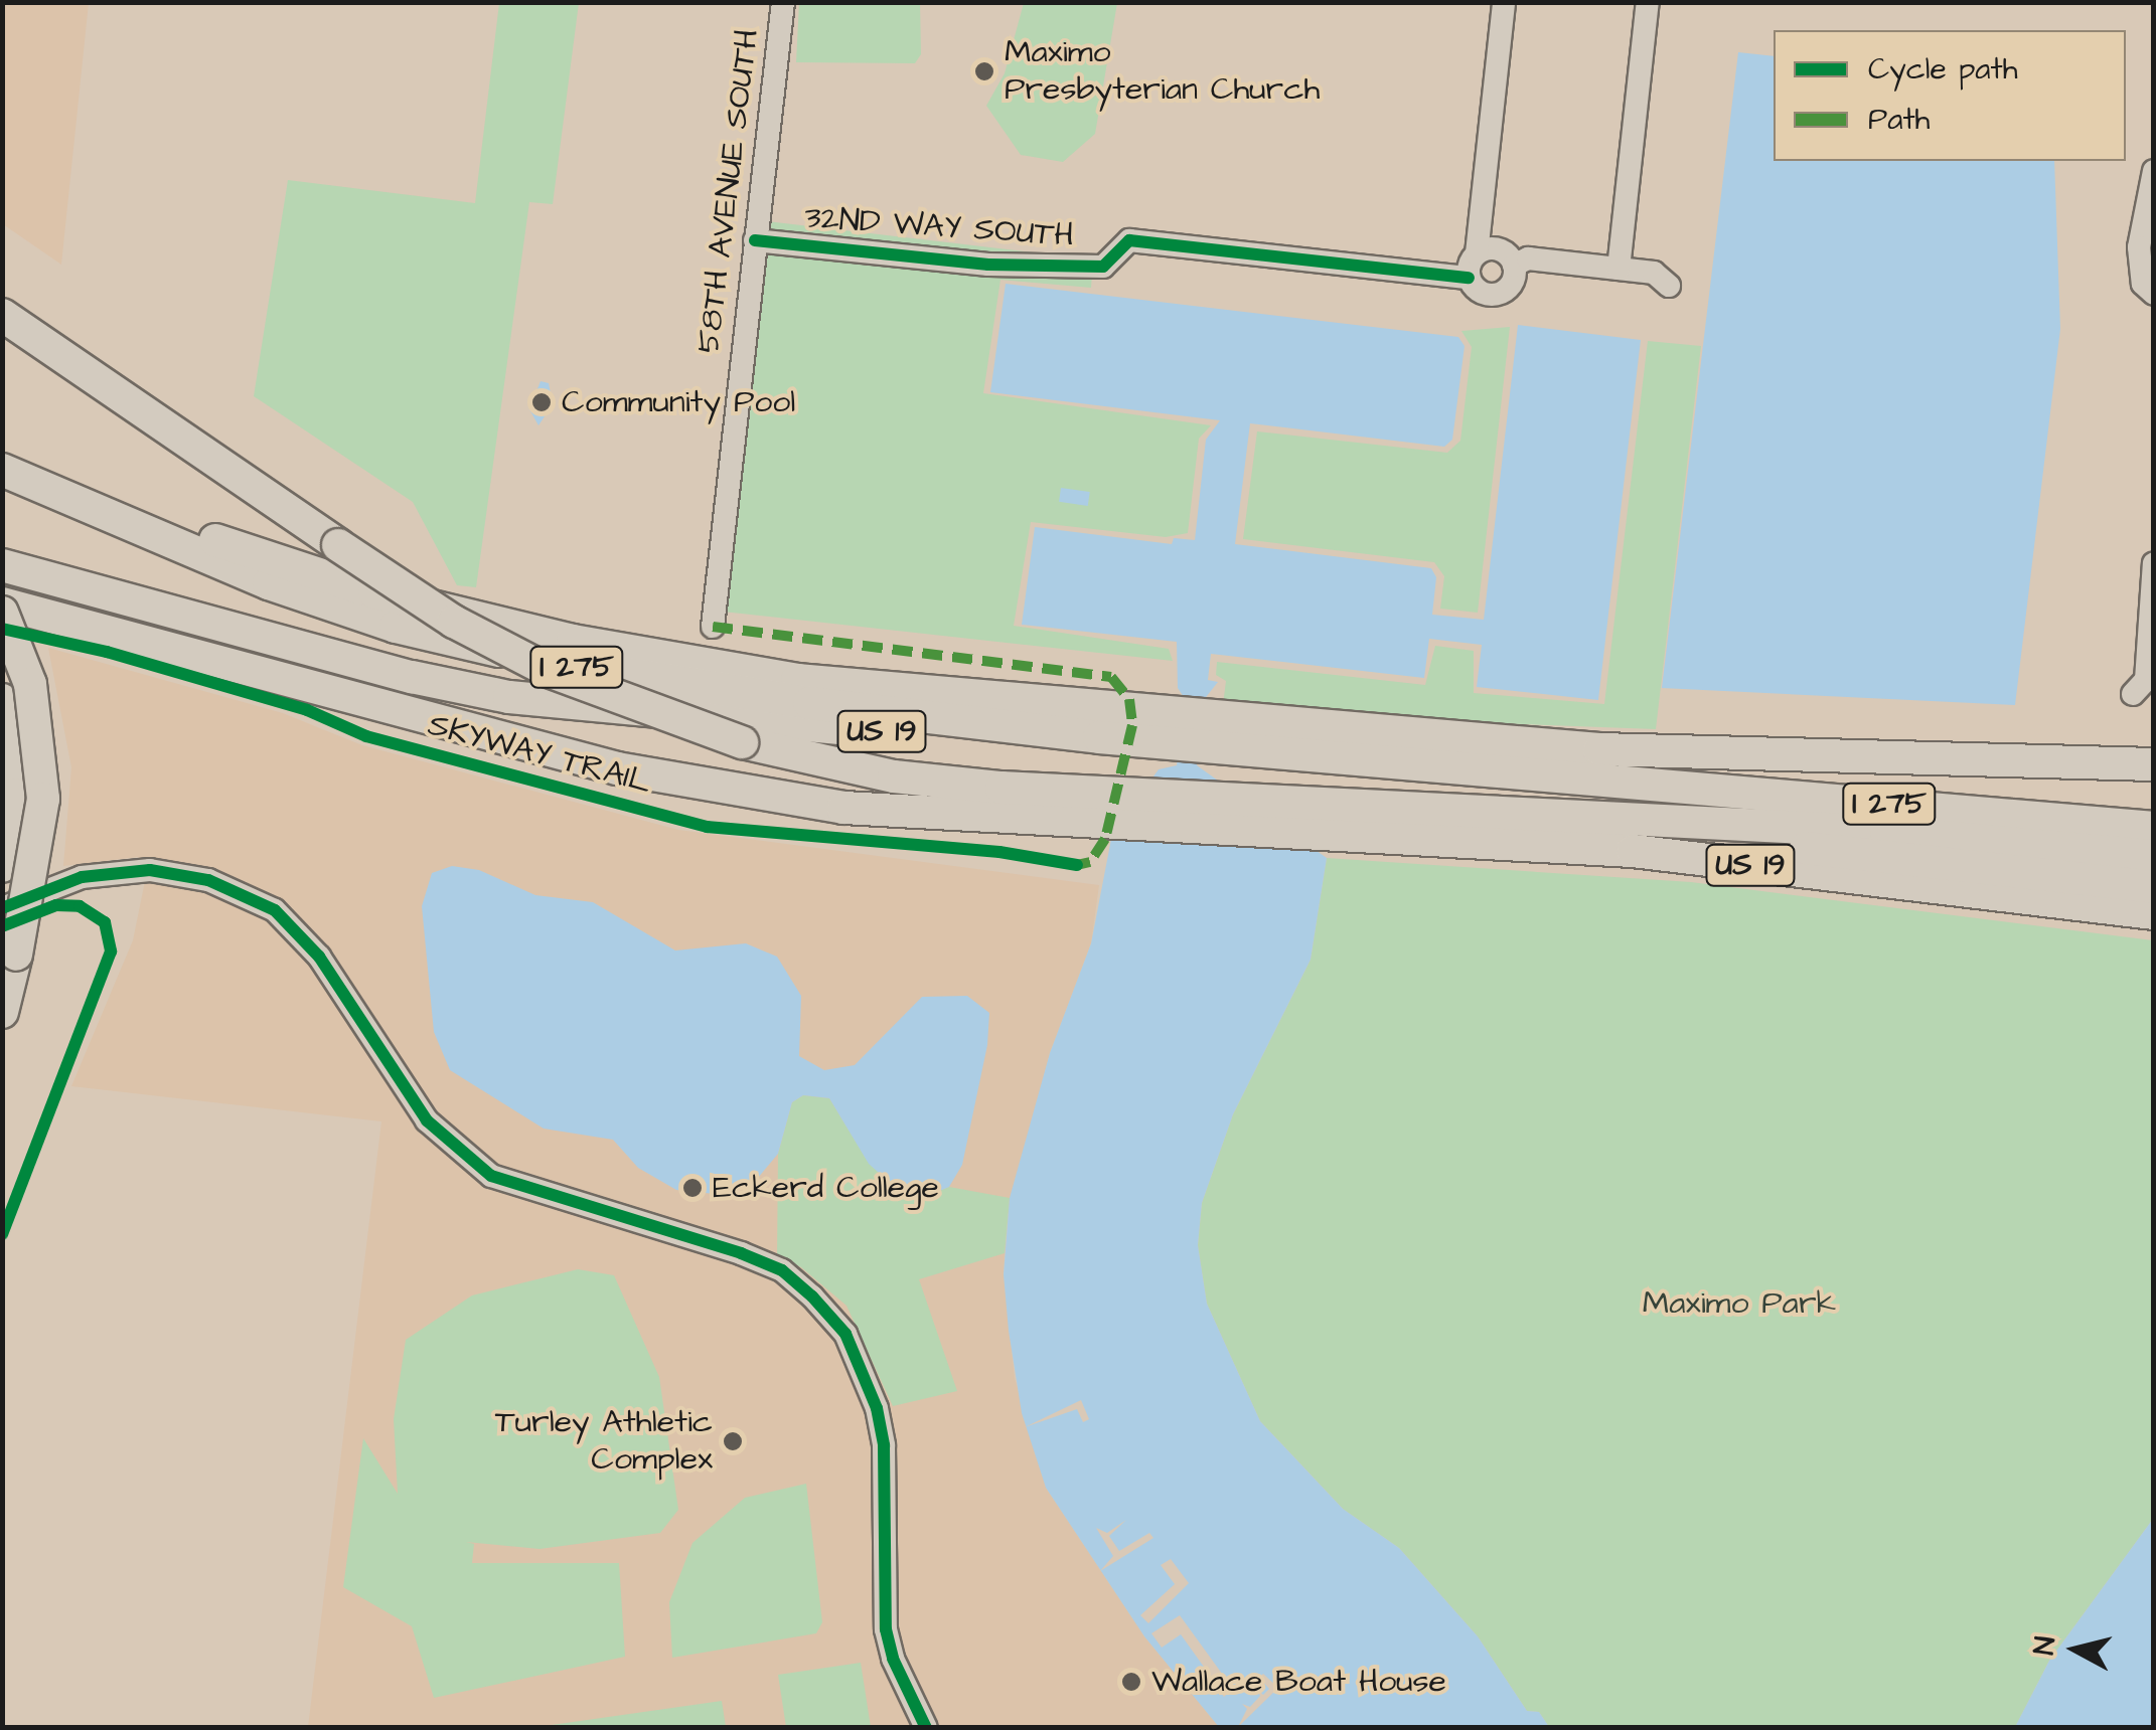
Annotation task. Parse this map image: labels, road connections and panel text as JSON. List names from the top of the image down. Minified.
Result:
{"streets":{"highway":["I 275","US 19"],"street":["58TH AVENUE SOUTH","32ND WAY SOUTH"],"cycle path":["SKYWAY TRAIL"]},"crossings":[["58TH AVENUE SOUTH","32ND WAY SOUTH"],["I 275","US 19"]],"parks":["Maximo Park"],"places":["Maximo Presbyterian Church","Community Pool","Eckerd College","Turley Athletic Complex","Wallace Boat House"],"legend":["Cycle path","Path"],"north":"left"}
